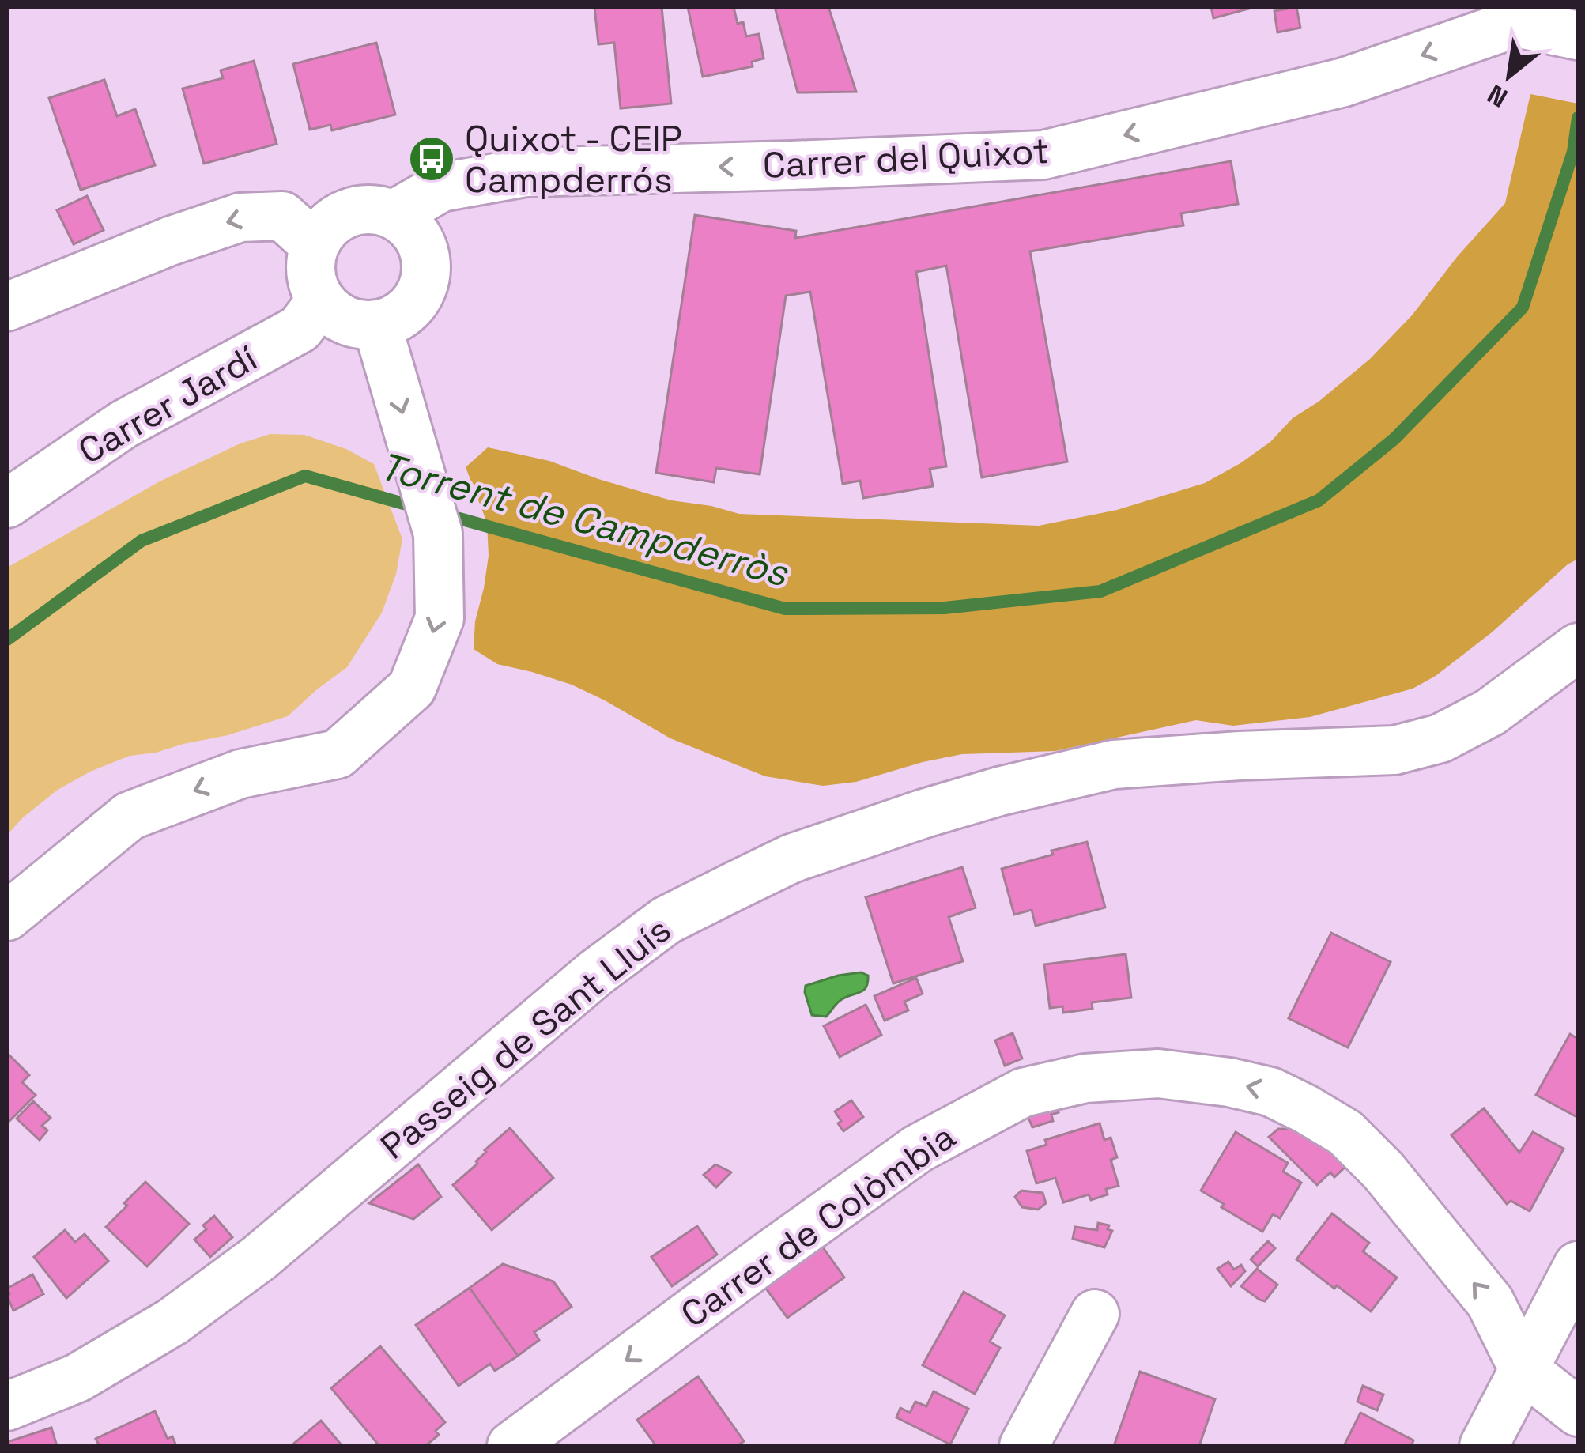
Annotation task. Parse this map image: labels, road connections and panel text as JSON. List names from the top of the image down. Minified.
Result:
{"streets":{"street":["Carrer del Quixot","Carrer Jardí","Passeig de Sant Lluís","Carrer de Colòmbia"]},"crossings":[["Carrer del Quixot","Carrer Jardí"]],"one_way":["Carrer del Quixot","Carrer de Colòmbia"],"water":["Torrent de Campderròs"],"places":{"bus stop":["Quixot - CEIP Campderrós"]},"north":"bottom left"}
